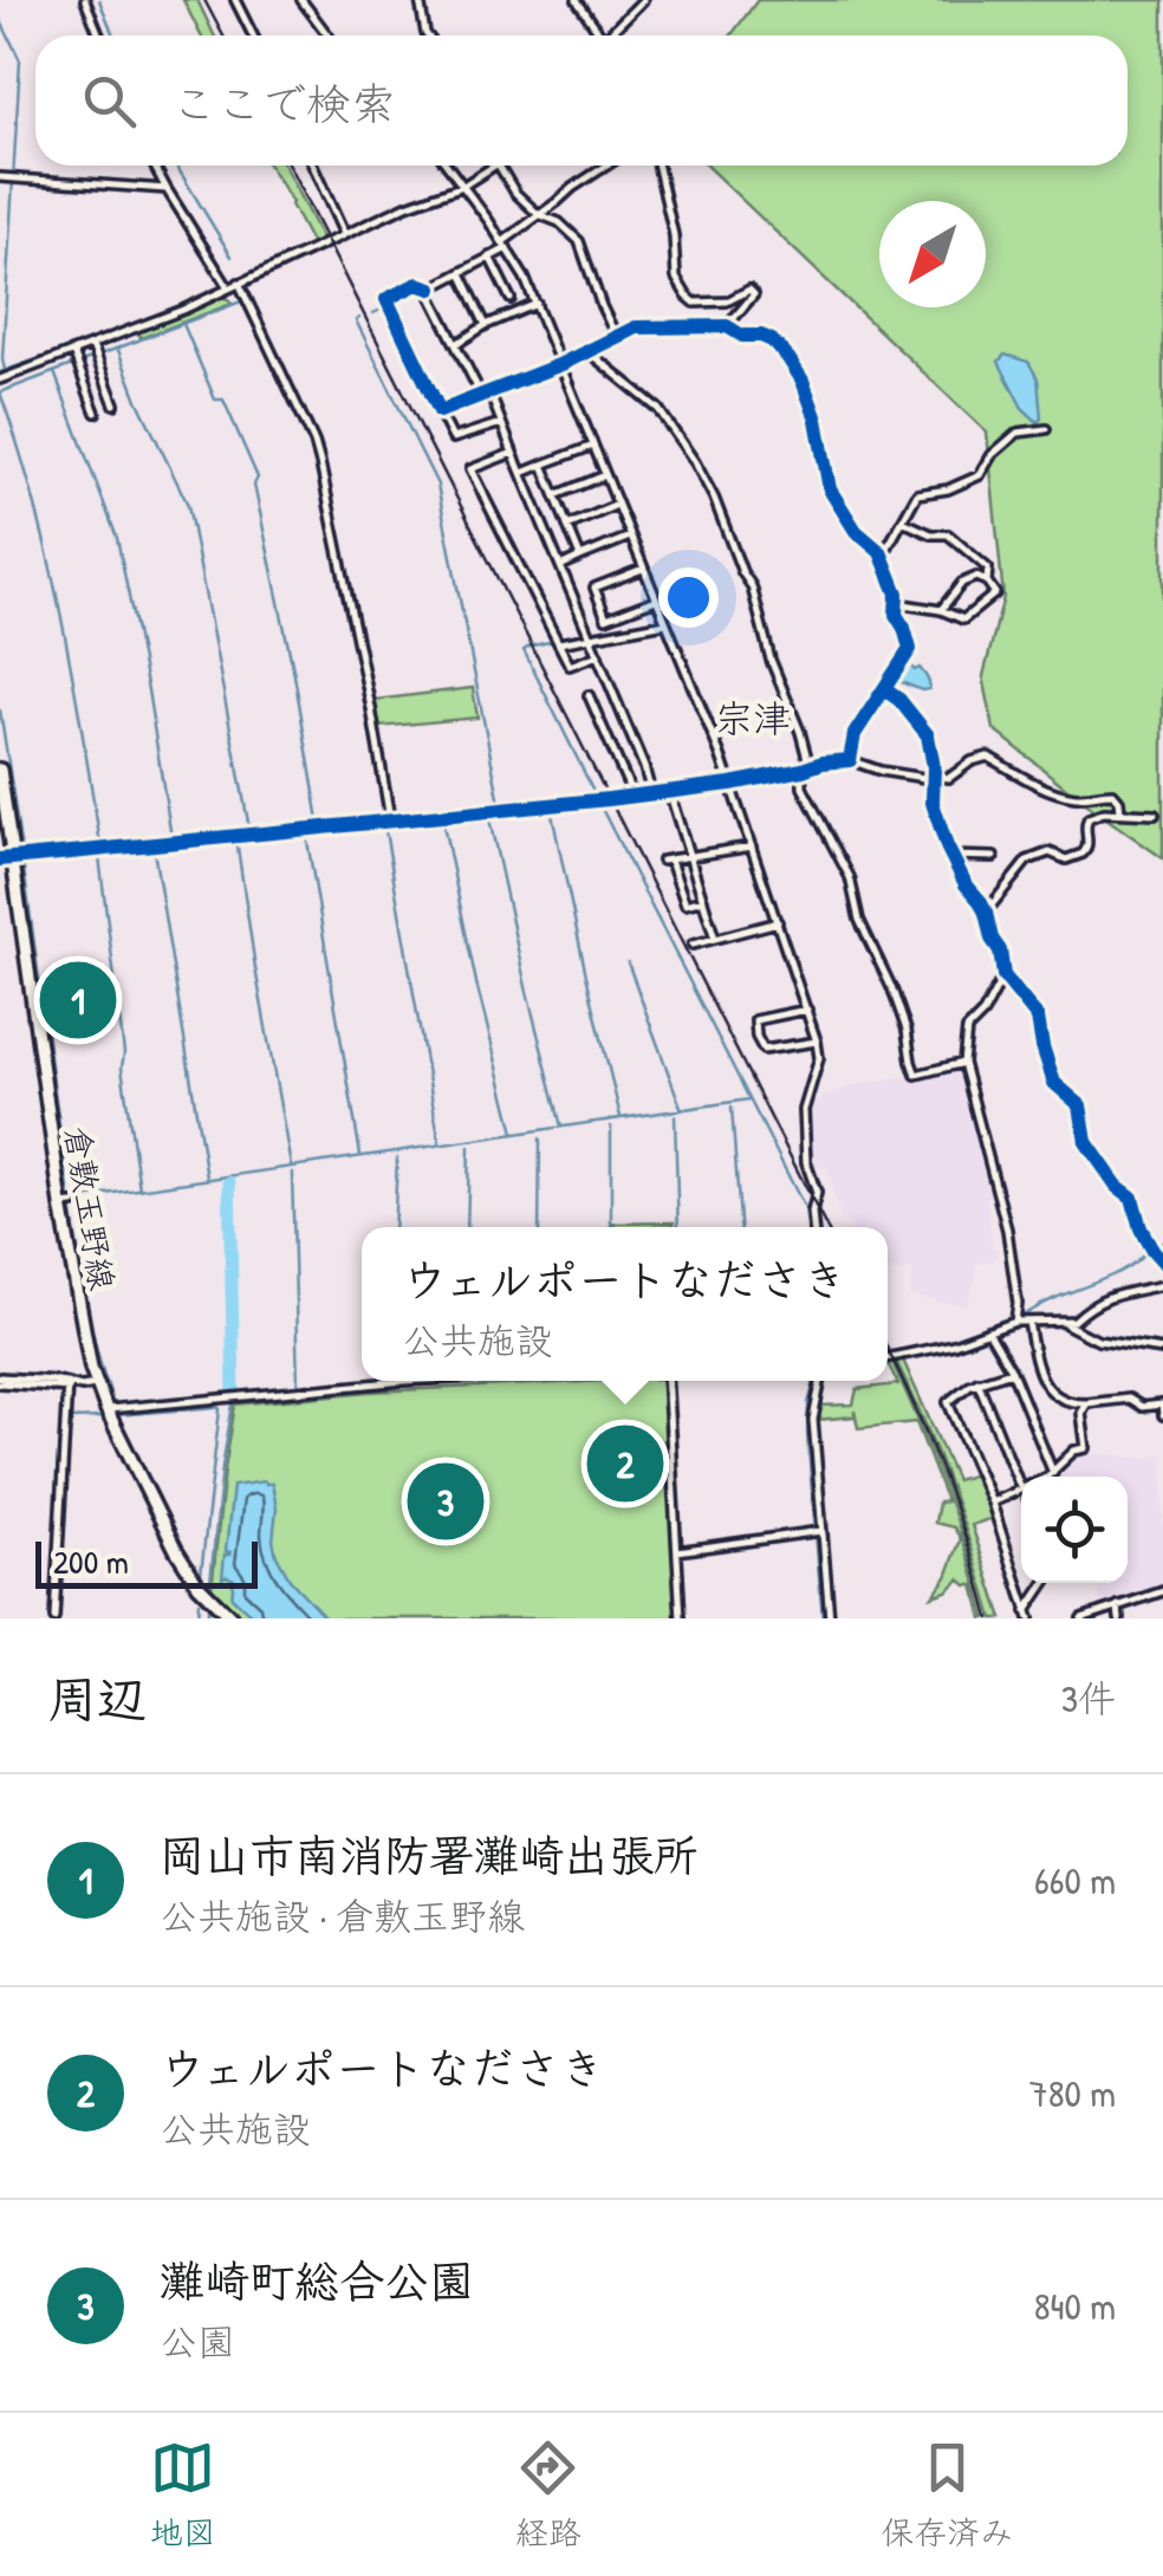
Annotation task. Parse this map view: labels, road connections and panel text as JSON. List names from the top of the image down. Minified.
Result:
{"streets":{"main road":["倉敷玉野線"]},"districts":["宗津"],"scale_bar":"200 m","north":"bottom left","page":{"search":"ここで検索","pins":["1","2","3"],"popup":["ウェルポートなださき","公共施設"],"scale":"200 m","heading":["周辺","3件"],"list":[{"mark":"1","name":"岡山市南消防署灘崎出張所","note":"公共施設 · 倉敷玉野線","value":"660 m"},{"mark":"2","name":"ウェルポートなださき","note":"公共施設","value":"780 m"},{"mark":"3","name":"灘崎町総合公園","note":"公園","value":"840 m"}],"nav":["地図","経路","保存済み"]}}
